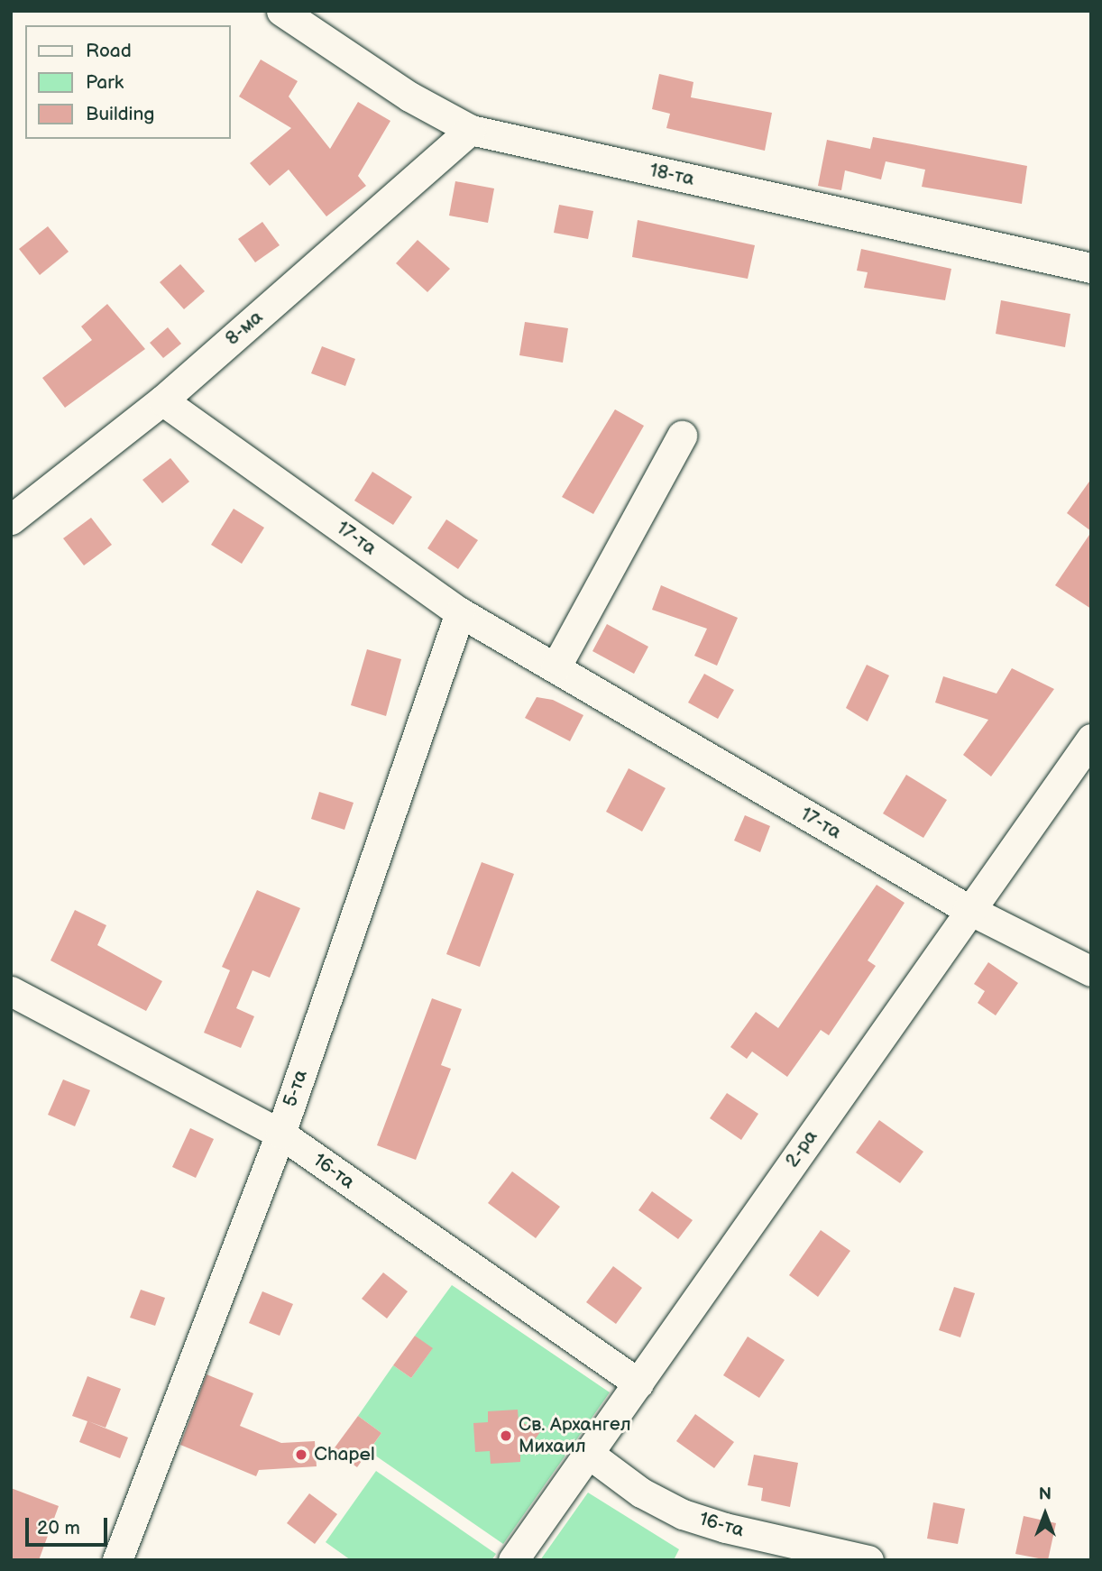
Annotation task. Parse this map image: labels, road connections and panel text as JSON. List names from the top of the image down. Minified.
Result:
{"streets":{"street":["18-та","8-ма","17-та","5-та","2-ра","16-та"]},"crossings":[["18-та","8-ма"],["8-ма","17-та"],["17-та","5-та"],["17-та","2-ра"],["5-та","16-та"],["2-ра","16-та"]],"places":["Св. Архангел Михаил","Chapel"],"legend":["Road","Park","Building"],"scale_bar":"20 m","north":"top"}
